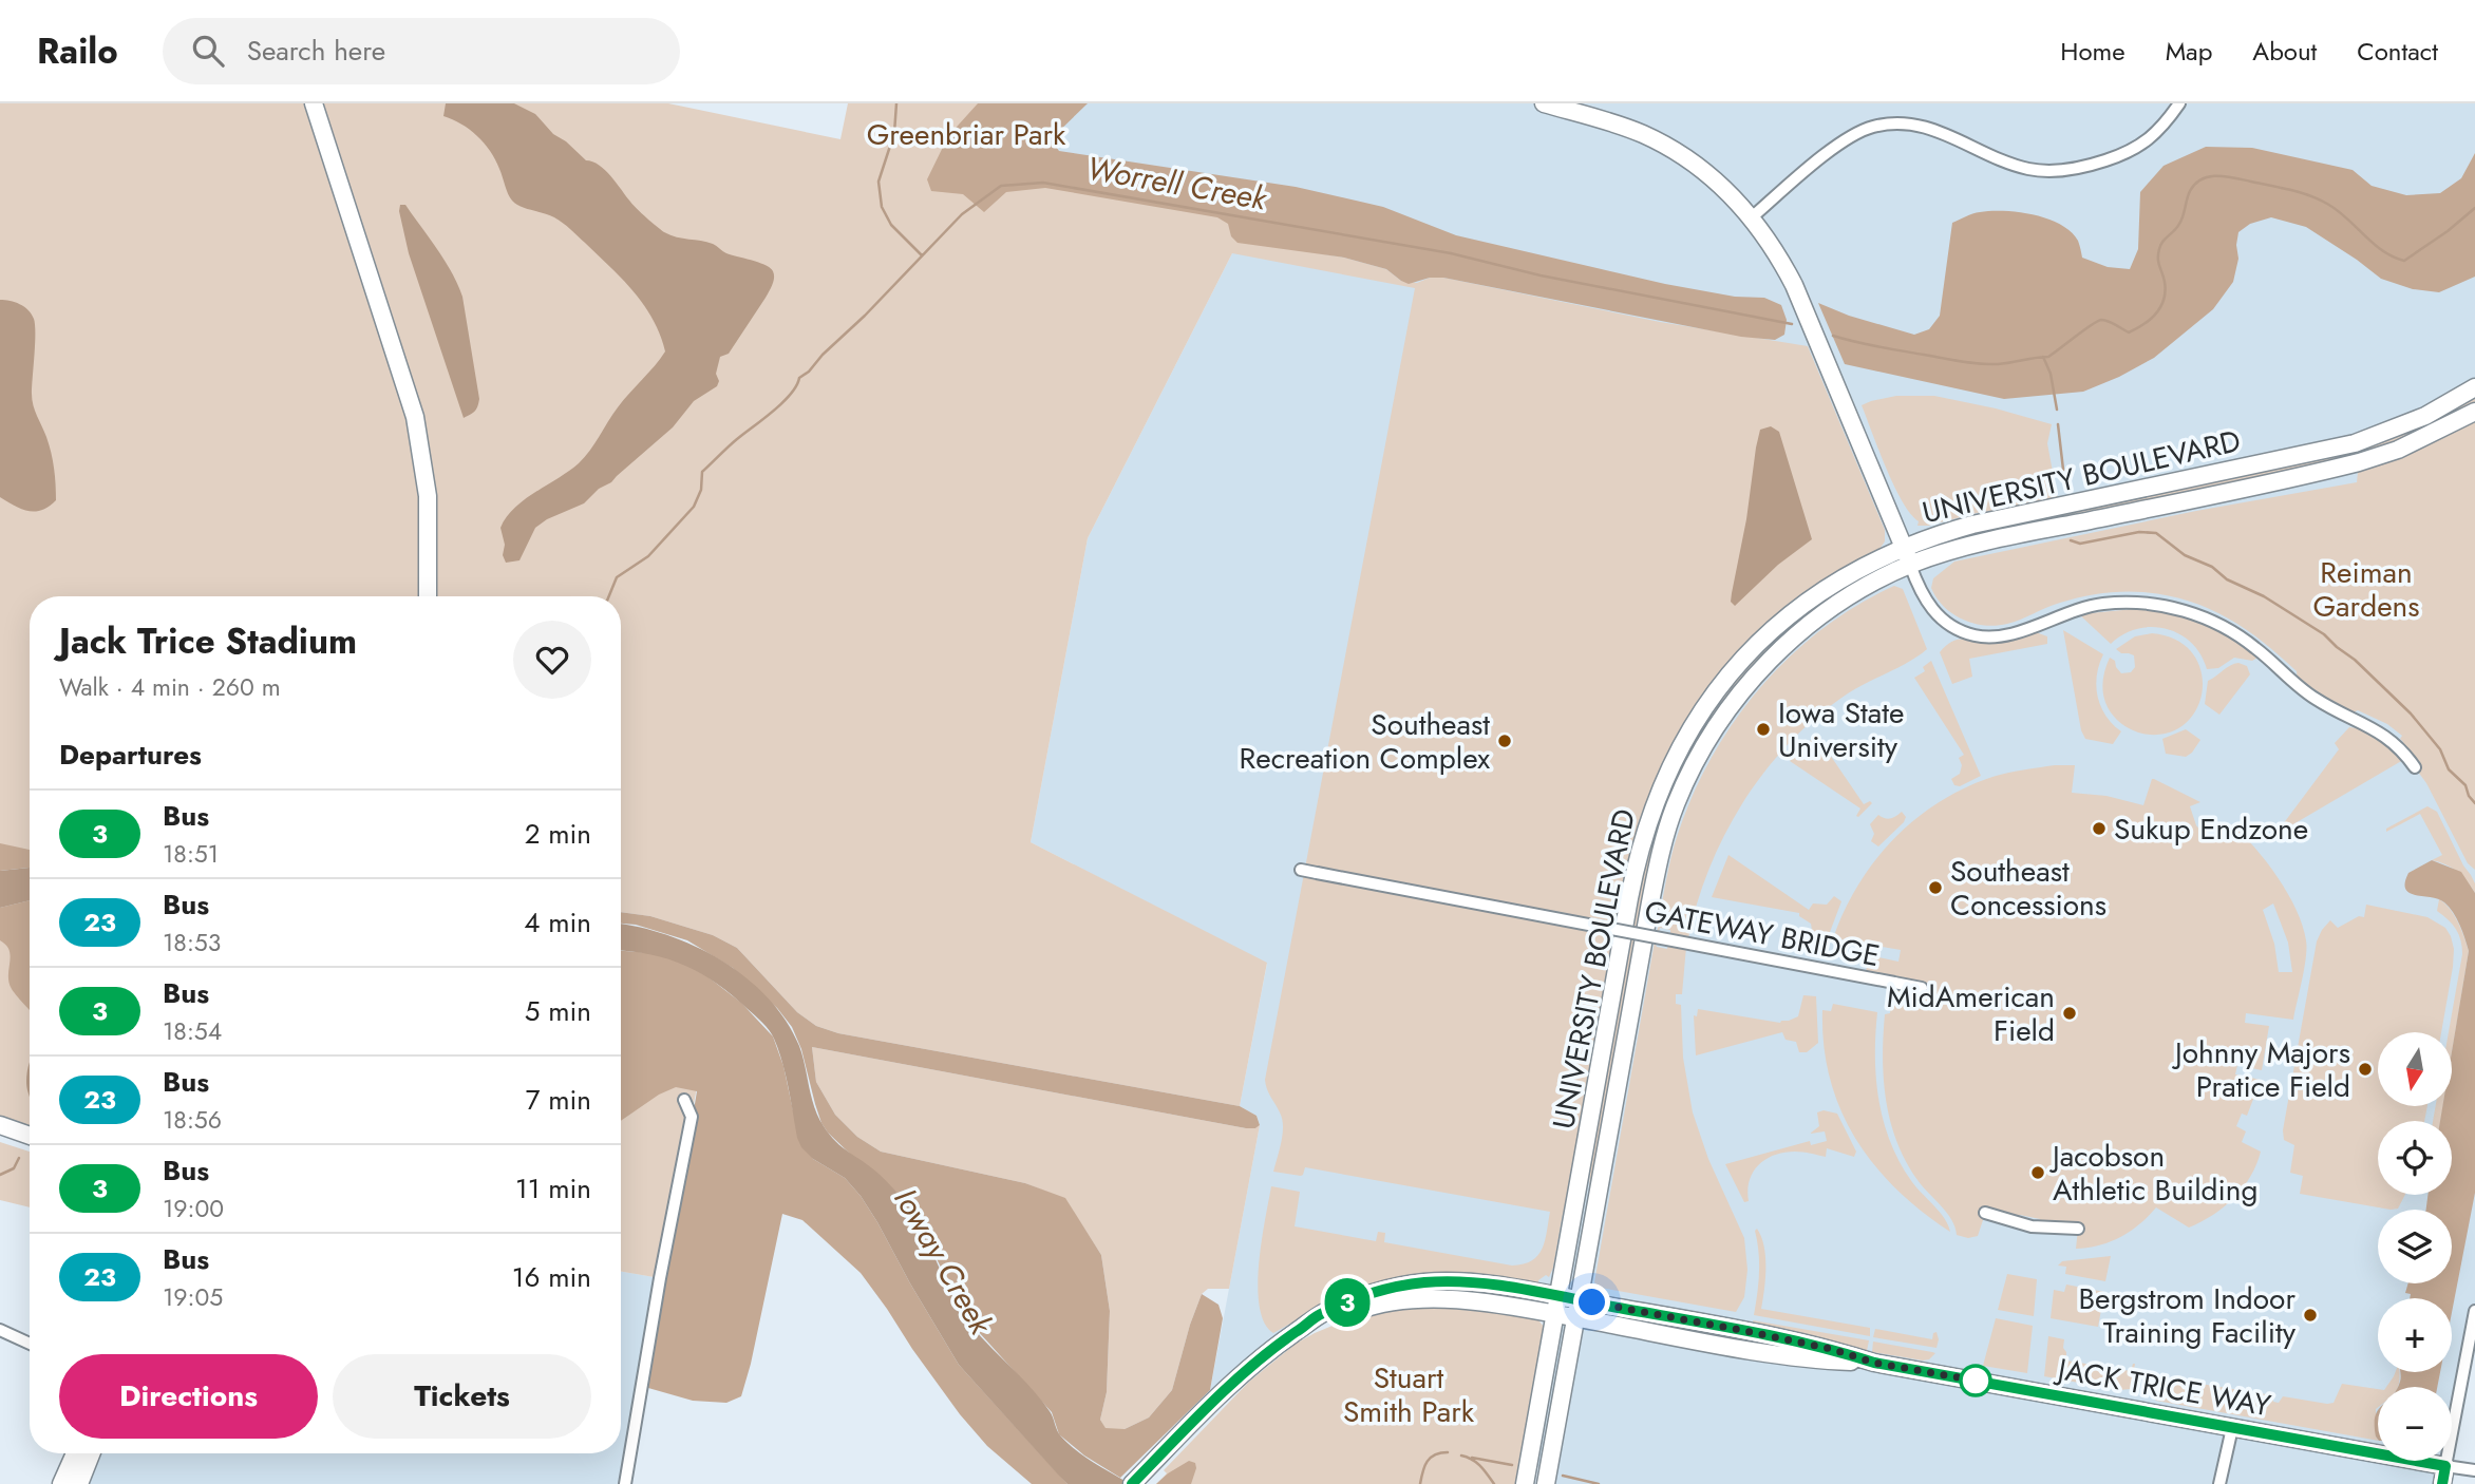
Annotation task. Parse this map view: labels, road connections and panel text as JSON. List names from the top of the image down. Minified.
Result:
{"streets":{"main road":["UNIVERSITY BOULEVARD","JACK TRICE WAY"],"street":["GATEWAY BRIDGE"]},"crossings":[["UNIVERSITY BOULEVARD","JACK TRICE WAY"]],"water":["Worrell Creek","Ioway Creek"],"parks":["Greenbriar Park","Reiman Gardens","Stuart Smith Park"],"places":["Iowa State University","Southeast Recreation Complex","Sukup Endzone","Southeast Concessions","MidAmerican Field","Johnny Majors Pratice Field","Jacobson Athletic Building","Bergstrom Indoor Training Facility"],"lines":["bus line 3"],"north":"bottom","page":{"header":"Railo","search":"Search here","nav":["Home","Map","About","Contact"],"on_map":"3","heading":[["Jack Trice Stadium","Walk · 4 min · 260 m"],"Departures"],"list":[{"mark":"3","name":"Bus","note":"18:51","value":"2 min"},{"mark":"23","name":"Bus","note":"18:53","value":"4 min"},{"mark":"3","name":"Bus","note":"18:54","value":"5 min"},{"mark":"23","name":"Bus","note":"18:56","value":"7 min"},{"mark":"3","name":"Bus","note":"19:00","value":"11 min"},{"mark":"23","name":"Bus","note":"19:05","value":"16 min"}],"map_buttons":["+","−"],"buttons":["Directions","Tickets"]}}
